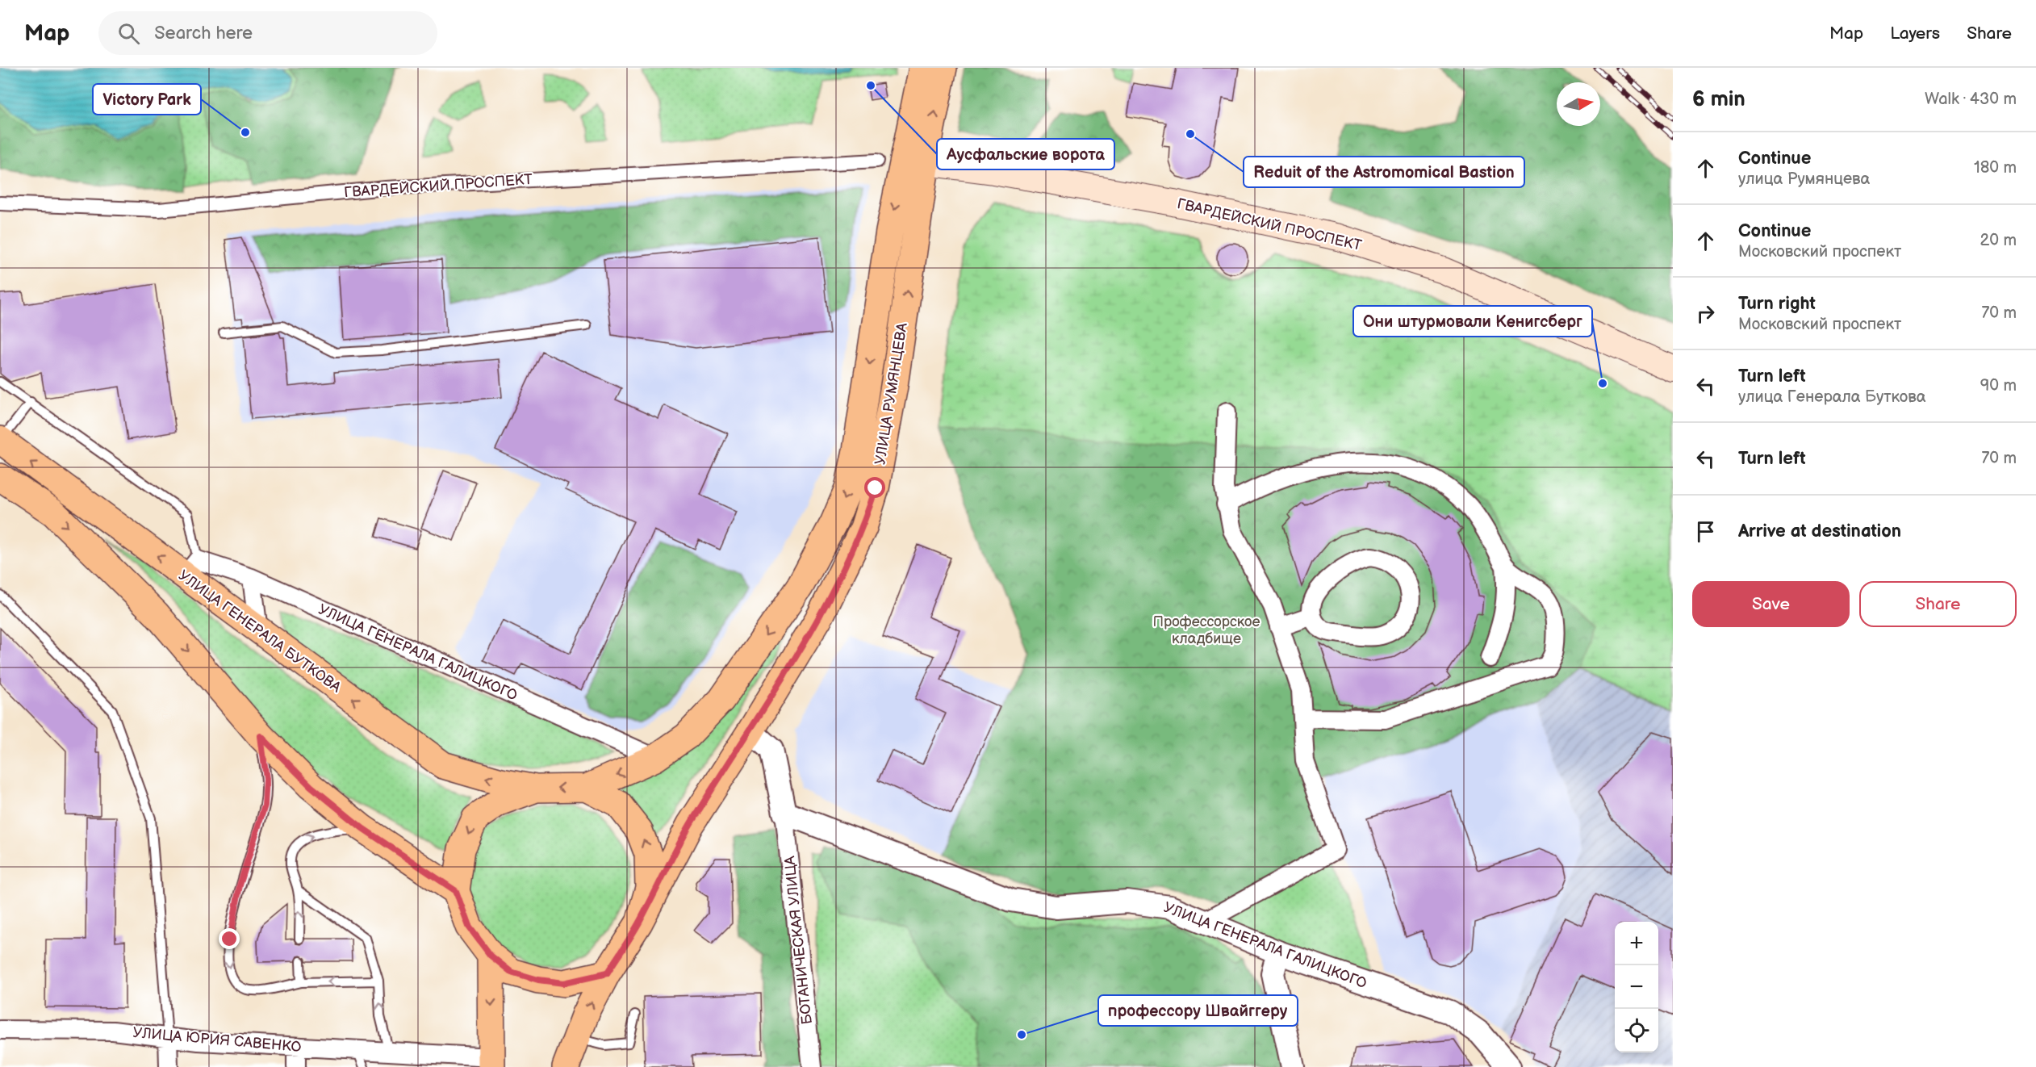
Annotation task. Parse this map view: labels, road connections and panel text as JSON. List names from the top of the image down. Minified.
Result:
{"streets":{"main road":["ГВАРДЕЙСКИЙ ПРОСПЕКТ","УЛИЦА РУМЯНЦЕВА","УЛИЦА ГЕНЕРАЛА БУТКОВА"],"street":["УЛИЦА ГЕНЕРАЛА ГАЛИЦКОГО","БОТАНИЧЕСКАЯ УЛИЦА","УЛИЦА ЮРИЯ САВЕНКО"]},"crossings":[["ГВАРДЕЙСКИЙ ПРОСПЕКТ","УЛИЦА РУМЯНЦЕВА"],["УЛИЦА РУМЯНЦЕВА","УЛИЦА ГЕНЕРАЛА ГАЛИЦКОГО"],["УЛИЦА ГЕНЕРАЛА БУТКОВА","УЛИЦА ГЕНЕРАЛА ГАЛИЦКОГО"],["УЛИЦА ГЕНЕРАЛА ГАЛИЦКОГО","БОТАНИЧЕСКАЯ УЛИЦА"]],"parks":["Профессорское кладбище"],"places":["Аусфальские ворота","Victory Park","Reduit of the Astromomical Bastion","Они штурмовали Кенигсберг","профессору Швайггеру"],"north":"right","page":{"header":"Map","search":"Search here","nav":["Map","Layers","Share"],"heading":["6 min","Walk · 430 m"],"list":[["Continue","улица Румянцева","180 m"],["Continue","Московский проспект","20 m"],["Turn right","Московский проспект","70 m"],["Turn left","улица Генерала Буткова","90 m"],["Turn left","70 m"],"Arrive at destination"],"buttons":["Save","Share"],"map_buttons":["+","−"]}}
